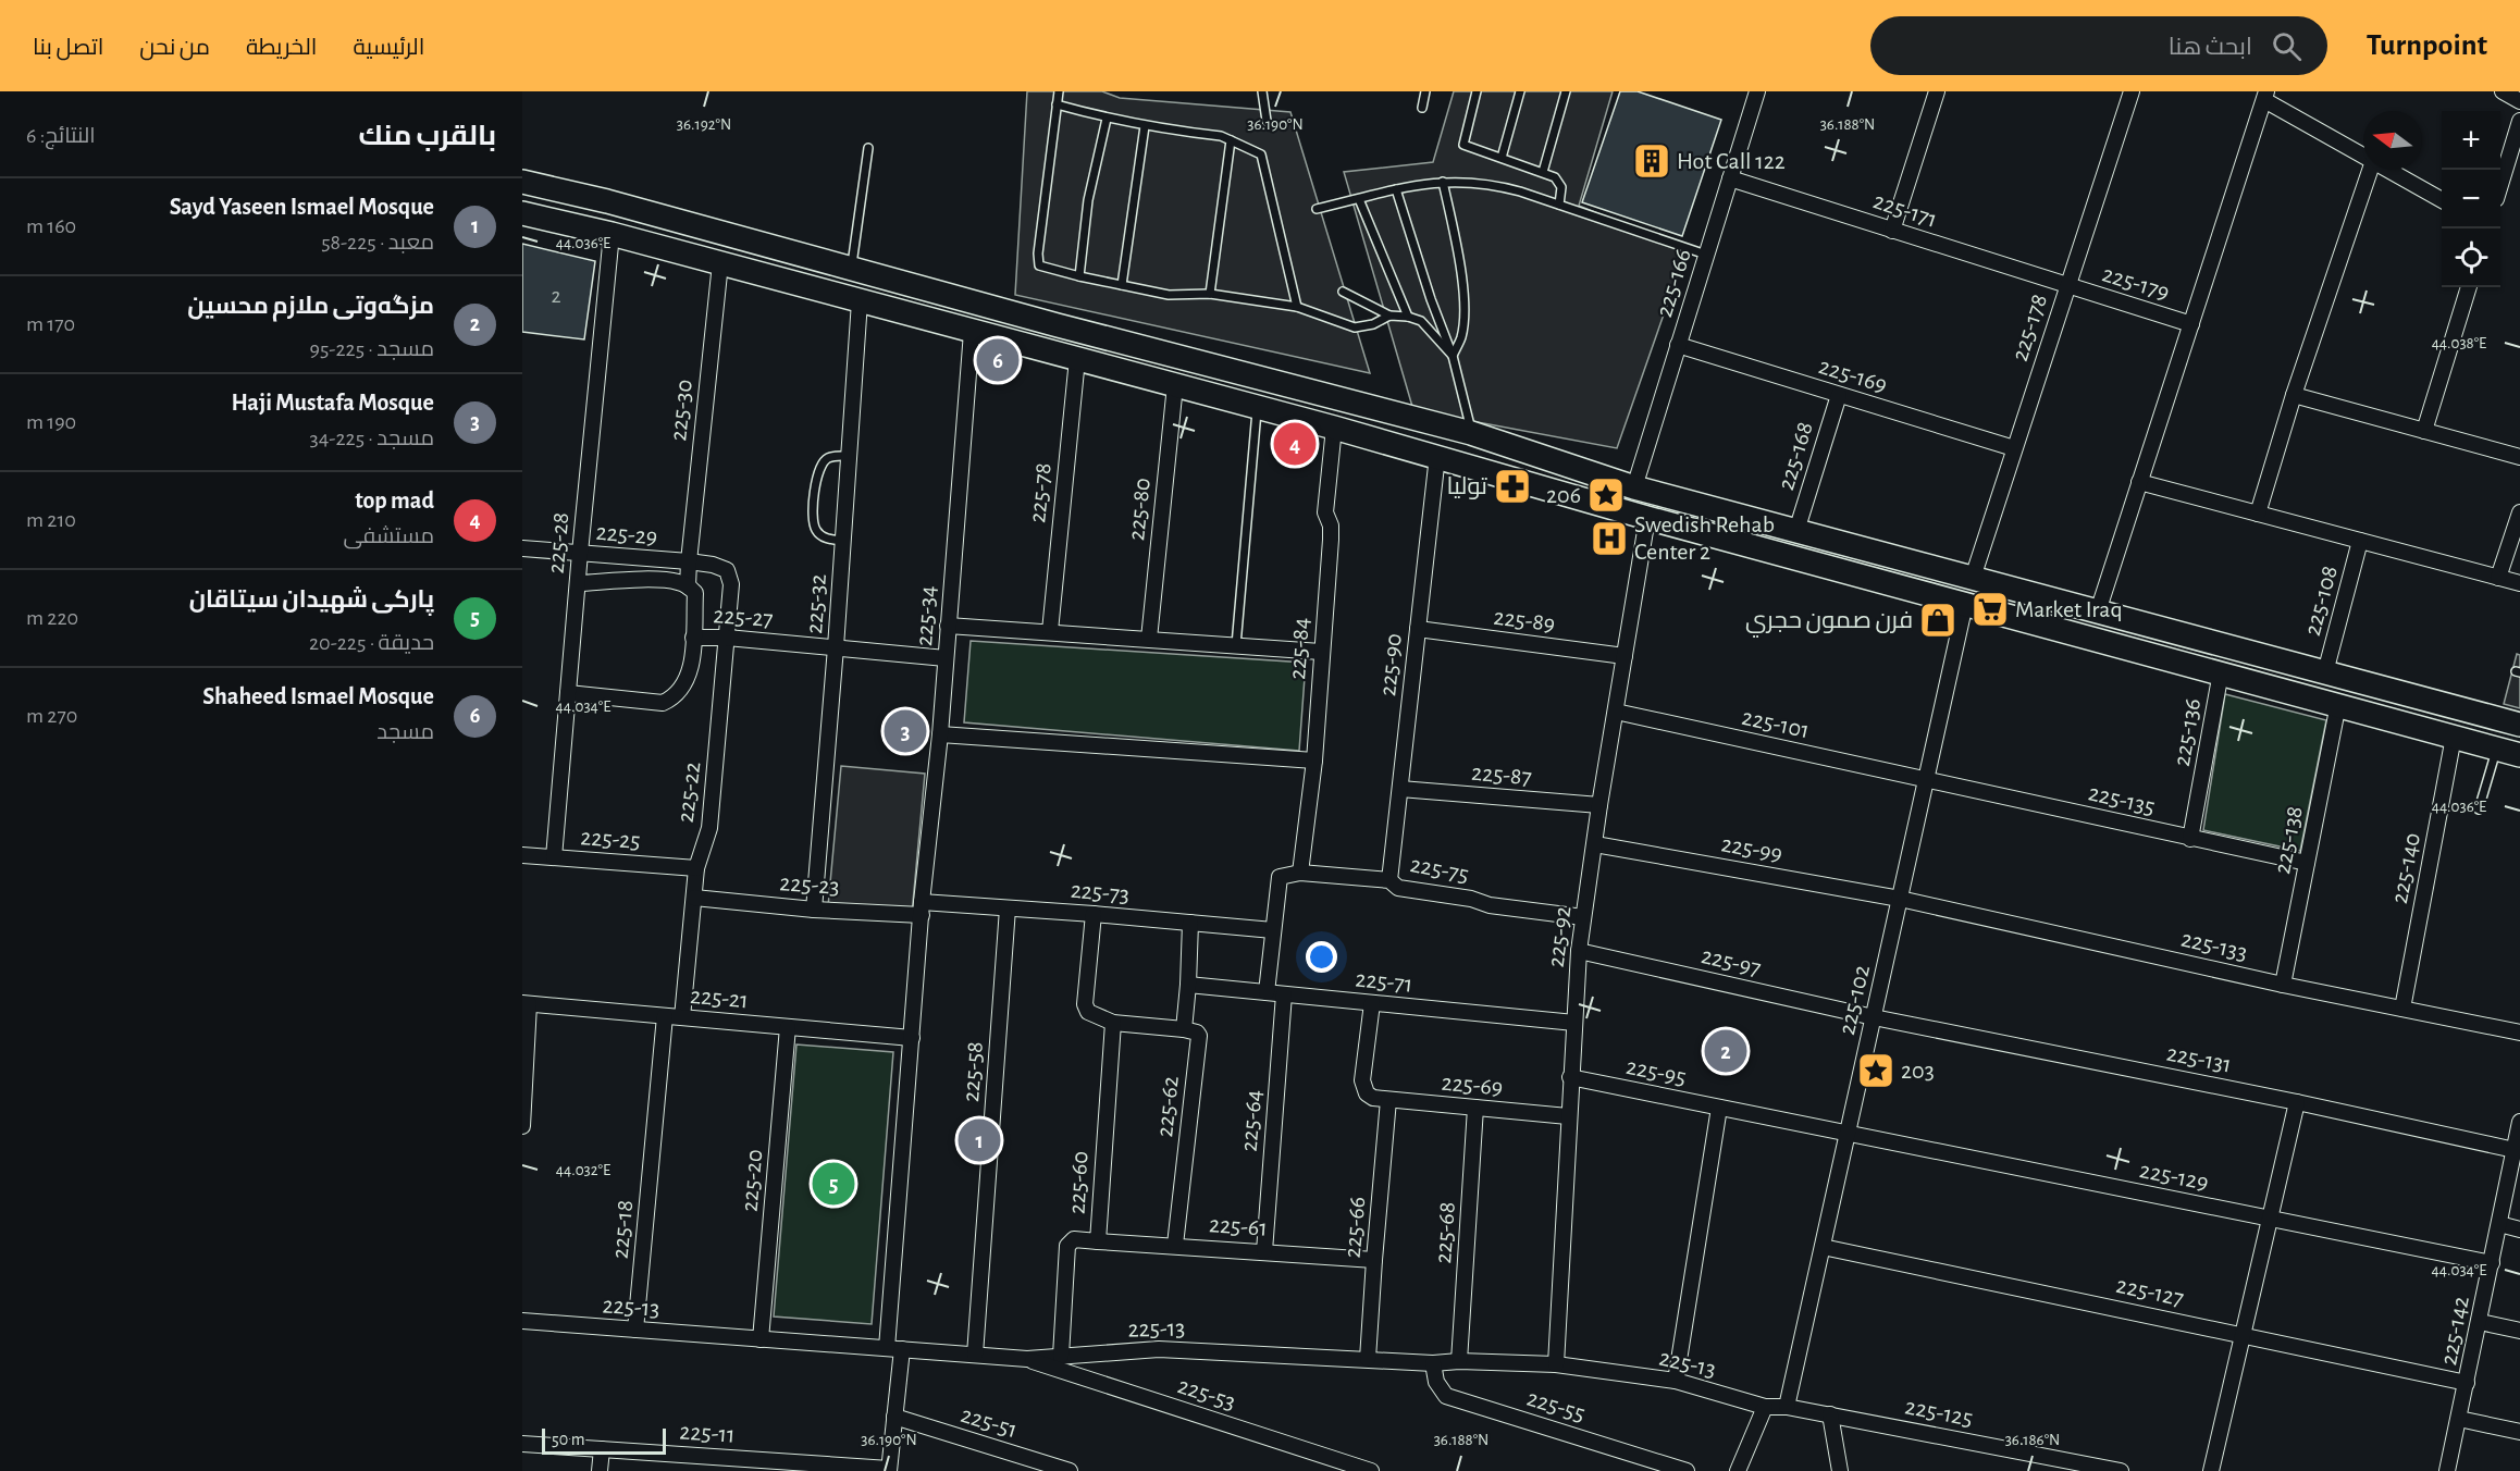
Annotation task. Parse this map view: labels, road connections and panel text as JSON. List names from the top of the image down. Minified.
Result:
{"streets":{"street":["225-171","225-166","225-179","225-178","225-169","225-30","225-168","225-78","225-80","225-29","225-28","225-108","225-32","225-34","225-27","225-89","225-84","225-90","225-101","225-136","225-87","225-22","225-135","225-25","225-138","225-99","225-140","225-75","225-23","225-73","225-92","225-133","225-97","225-71","225-21","225-102","225-131","225-58","225-95","225-69","225-62","225-64","225-129","225-20","225-60","225-61","225-66","225-18","225-68","225-127","225-13","225-142","225-53","225-55","225-125","225-51","225-11"]},"crossings":[["225-171","225-166"],["225-171","225-179"],["225-171","225-178"],["225-166","225-169"],["225-179","225-178"],["225-178","225-169"],["225-169","225-168"],["225-30","225-29"],["225-30","225-28"],["225-30","225-27"],["225-29","225-28"],["225-29","225-22"],["225-28","225-25"],["225-32","225-27"],["225-32","225-23"],["225-34","225-27"],["225-34","225-23"],["225-34","225-73"],["225-34","225-21"],["225-34","225-13"],["225-34","225-51"],["225-34","225-11"],["225-27","225-22"],["225-89","225-90"],["225-89","225-92"],["225-84","225-75"],["225-84","225-73"],["225-90","225-87"],["225-90","225-75"],["225-101","225-135"],["225-101","225-92"],["225-101","225-102"],["225-136","225-135"],["225-87","225-92"],["225-22","225-25"],["225-22","225-23"],["225-22","225-21"],["225-135","225-138"],["225-135","225-102"],["225-138","225-133"],["225-99","225-92"],["225-99","225-133"],["225-99","225-102"],["225-140","225-133"],["225-75","225-92"],["225-23","225-73"],["225-73","225-58"],["225-92","225-97"],["225-92","225-71"],["225-92","225-95"],["225-92","225-69"],["225-92","225-13"],["225-133","225-102"],["225-97","225-102"],["225-97","225-131"],["225-71","225-69"],["225-71","225-64"],["225-21","225-20"],["225-21","225-18"],["225-102","225-131"],["225-102","225-95"],["225-102","225-129"],["225-102","225-127"],["225-102","225-13"],["225-102","225-125"],["225-131","225-142"],["225-58","225-13"],["225-95","225-129"],["225-69","225-66"],["225-69","225-68"],["225-62","225-61"],["225-64","225-61"],["225-129","225-142"],["225-20","225-13"],["225-60","225-61"],["225-60","225-13"],["225-61","225-66"],["225-66","225-13"],["225-18","225-13"],["225-68","225-13"],["225-127","225-142"],["225-13","225-53"],["225-13","225-55"],["225-13","225-125"]],"places":{"building":["Hot Call 122"],"pharmacy":["تولیا"],"place":["206","203"],"hospital":["Swedish Rehab Center 2"],"supermarket":["Market Iraq"],"shop":["فرن صمون حجري"]},"house_numbers":["2"],"scale_bar":"50 m","north":"left","page":{"header":"Turnpoint","search":"ابحث هنا","nav":["الرئيسية","الخريطة","من نحن","اتصل بنا"],"heading":["بالقرب منك","النتائج: 6"],"map_buttons":["+","−"],"list":[{"mark":"1","name":"Sayd Yaseen Ismael Mosque","note":"معبد · 225-58","value":"160 m"},{"mark":"2","name":"مزگه‌وتی ملازم محسین","note":"مسجد · 225-95","value":"170 m"},{"mark":"3","name":"Haji Mustafa Mosque","note":"مسجد · 225-34","value":"190 m"},{"mark":"4","name":"top mad","note":"مستشفى","value":"210 m"},{"mark":"5","name":"پارکی شهیدان سیتاقان","note":"حديقة · 225-20","value":"220 m"},{"mark":"6","name":"Shaheed Ismael Mosque","note":"مسجد","value":"270 m"}],"pins":["6","4","3","2","1","5"],"scale":"50 m"},"coordinates":["36.192°N","36.190°N","36.188°N","44.036°E","44.038°E","44.034°E","44.032°E","36.186°N"]}
